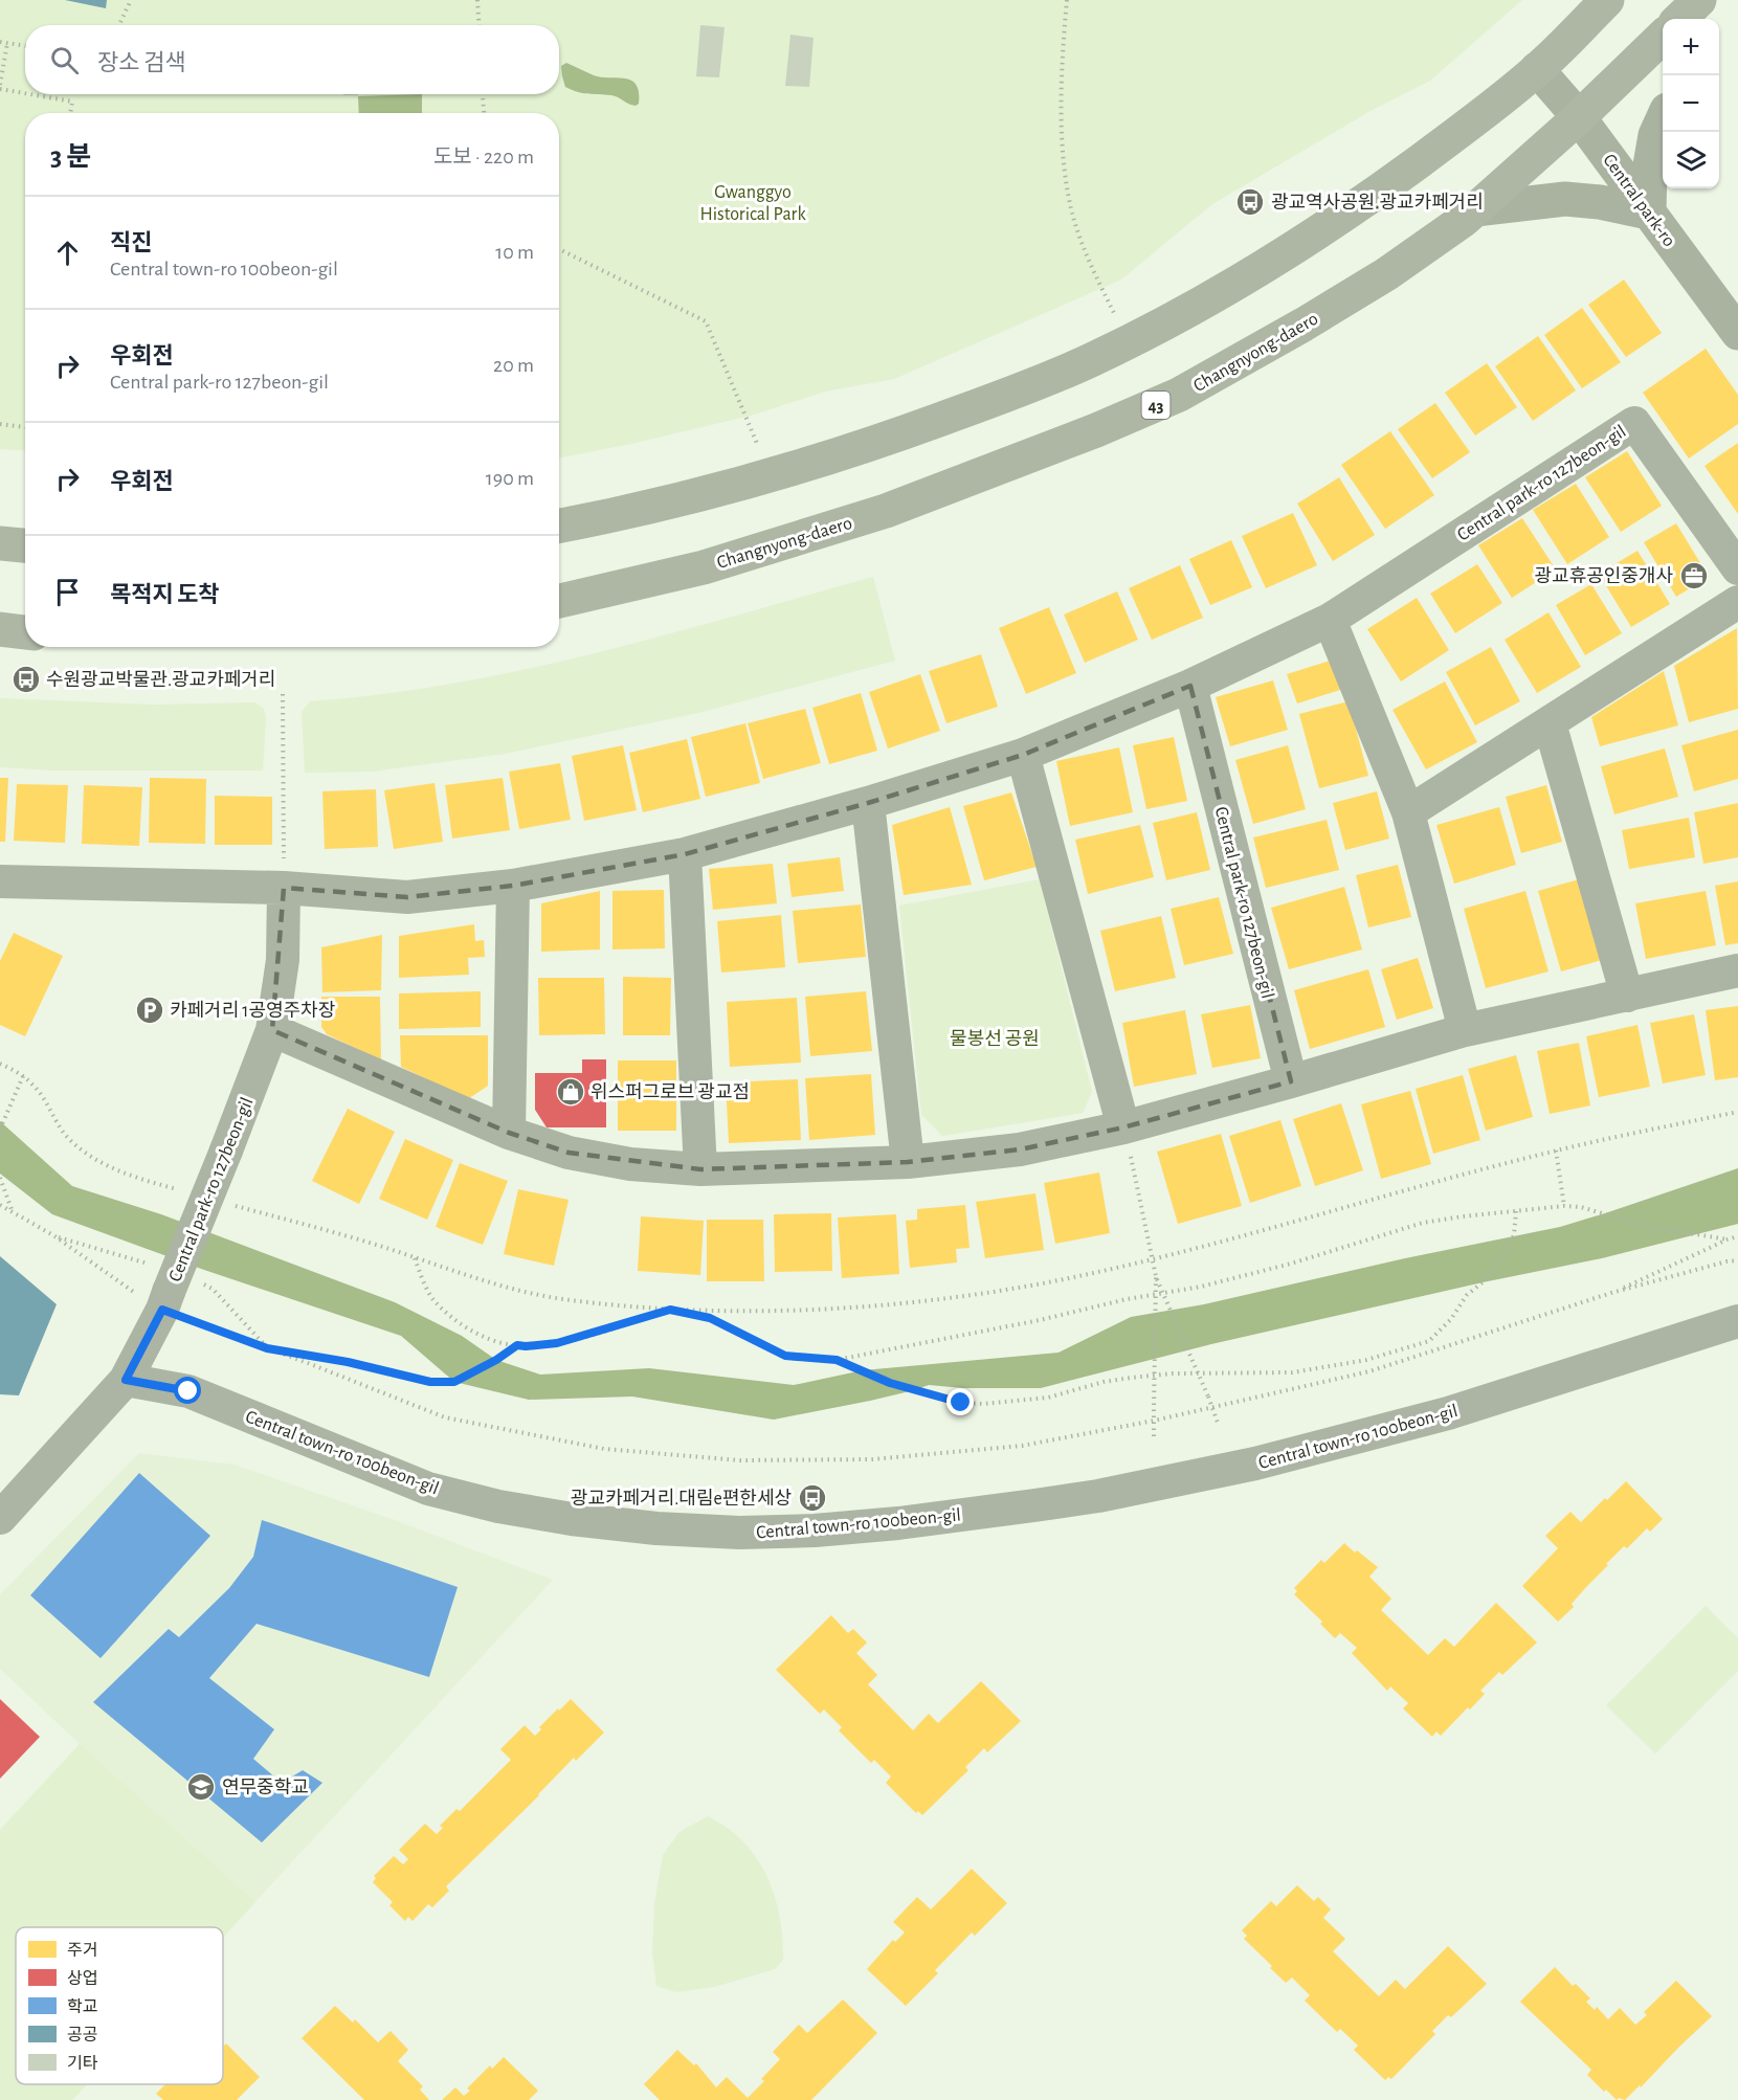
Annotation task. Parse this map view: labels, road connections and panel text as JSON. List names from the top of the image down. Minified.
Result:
{"streets":{"main road":["Changnyong-daero","43"],"street":["Central park-ro","Central park-ro 127beon-gil","Central town-ro 100beon-gil"]},"crossings":[["Central park-ro","Changnyong-daero"],["Central park-ro 127beon-gil","Central town-ro 100beon-gil"]],"parks":["Gwanggyo Historical Park","물봉선 공원"],"places":{"bus stop":["광교역사공원.광교카페거리","수원광교박물관.광교카페거리","광교카페거리.대림e편한세상"],"office":["광교휴공인중개사"],"parking":["카페거리 1공영주차장"],"shop":["위스퍼그로브 광교점"],"school or university":["연무중학교"]},"legend":["주거","상업","학교","공공","기타"],"page":{"map_buttons":["+","−"],"search":"장소 검색","heading":["3 분","도보 · 220 m"],"list":[["직진","Central town-ro 100beon-gil","10 m"],["우회전","Central park-ro 127beon-gil","20 m"],["우회전","190 m"],"목적지 도착"]}}
